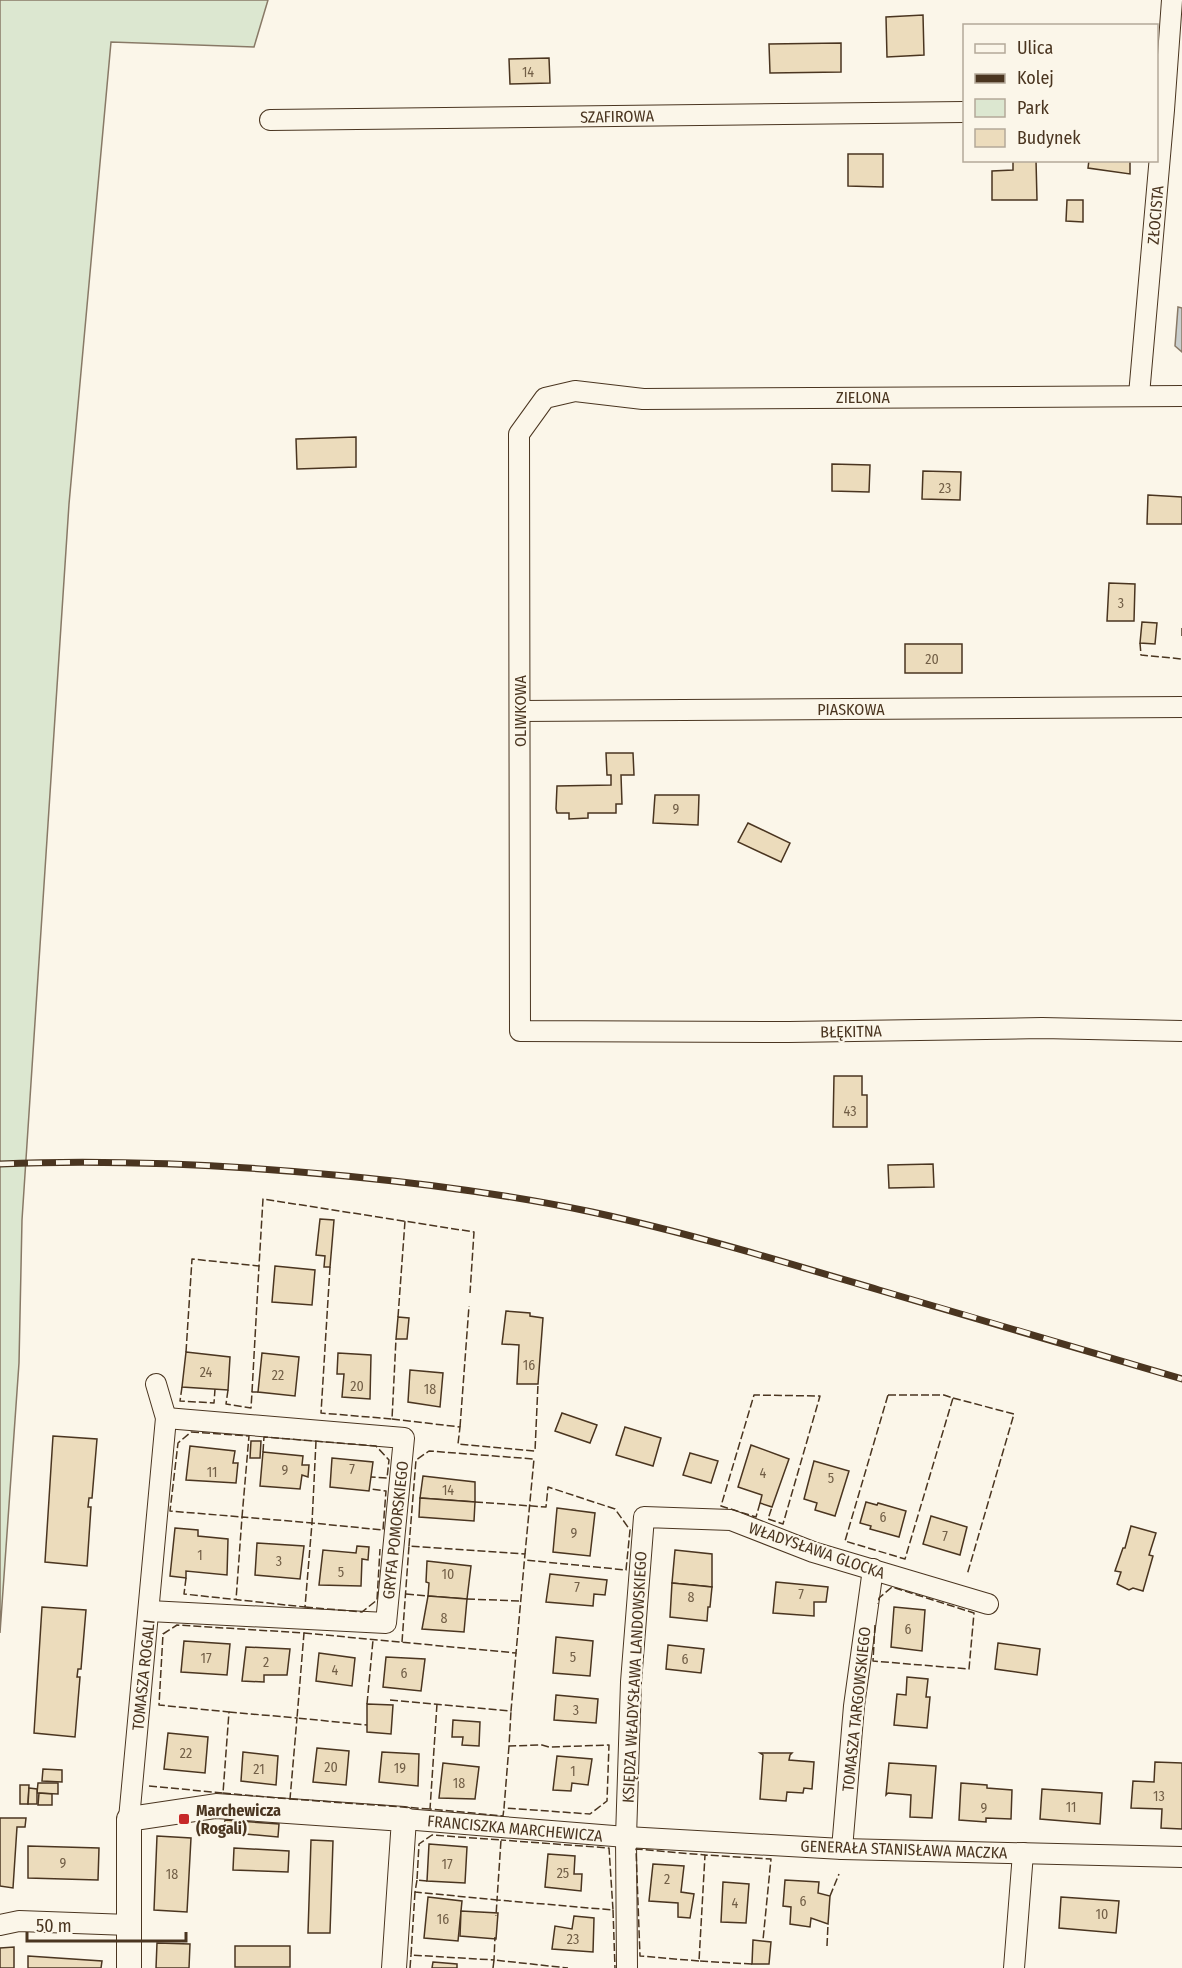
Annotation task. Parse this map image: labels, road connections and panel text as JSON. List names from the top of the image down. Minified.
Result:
{"streets":{"street":["SZAFIROWA","ZŁOCISTA","ZIELONA","PIASKOWA","OLIWKOWA","BŁĘKITNA","GRYFA POMORSKIEGO","WŁADYSŁAWA GLOCKA","TOMASZA ROGALI","KSIĘDZA WŁADYSŁAWA LANDOWSKIEGO","TOMASZA TARGOWSKIEGO","FRANCISZKA MARCHEWICZA","GENERAŁA STANISŁAWA MACZKA"]},"crossings":[["ZŁOCISTA","ZIELONA"],["ZIELONA","OLIWKOWA"],["PIASKOWA","OLIWKOWA"],["OLIWKOWA","BŁĘKITNA"],["GRYFA POMORSKIEGO","TOMASZA ROGALI"],["WŁADYSŁAWA GLOCKA","KSIĘDZA WŁADYSŁAWA LANDOWSKIEGO"],["WŁADYSŁAWA GLOCKA","TOMASZA TARGOWSKIEGO"],["TOMASZA ROGALI","FRANCISZKA MARCHEWICZA"],["KSIĘDZA WŁADYSŁAWA LANDOWSKIEGO","FRANCISZKA MARCHEWICZA"],["KSIĘDZA WŁADYSŁAWA LANDOWSKIEGO","GENERAŁA STANISŁAWA MACZKA"],["TOMASZA TARGOWSKIEGO","GENERAŁA STANISŁAWA MACZKA"],["FRANCISZKA MARCHEWICZA","GENERAŁA STANISŁAWA MACZKA"]],"places":{"transit":["Marchewicza (Rogali)"]},"house_numbers":["14","23","3","20","9","43","16","24","22","20","18","7","9","11","4","5","14","6","9","7","1","3","5","10","7","7","8","8","6","5","17","6","2","4","6","3","22","20","19","21","1","18","13","11","9","9","17","25","18","2","6","4","10","16","23"],"legend":["Ulica","Kolej","Park","Budynek"],"scale_bar":"50 m"}
